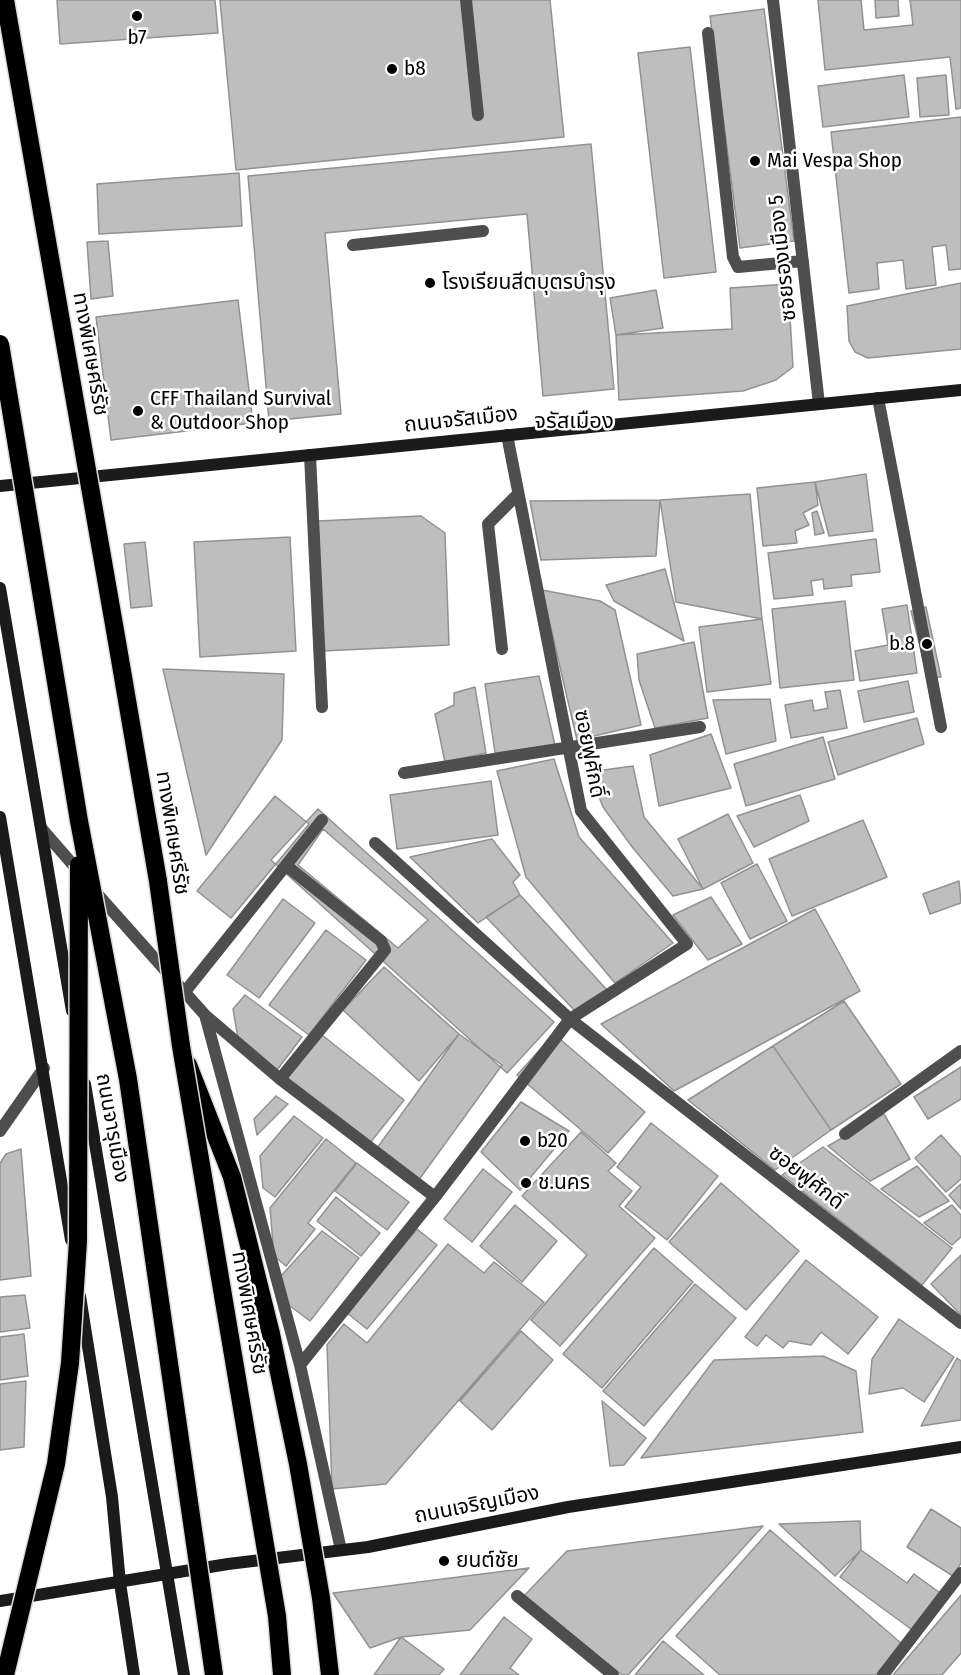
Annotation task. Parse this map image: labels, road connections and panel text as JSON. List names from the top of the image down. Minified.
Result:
{"streets":{"highway":["ทางพิเศษศรีรัช"],"main road":["ถนนจรัสเมือง","ถนนจารุเมือง","ถนนเจริญเมือง"],"street":["ซอยรองเมือง 5","ซอยฟูศักดิ์"]},"crossings":[["ซอยรองเมือง 5","ถนนจรัสเมือง"],["ถนนจรัสเมือง","ซอยฟูศักดิ์"],["ถนนจารุเมือง","ถนนเจริญเมือง"]],"districts":["จรัสเมือง"],"places":["b7","b8","Mai Vespa Shop","โรงเรียนสีตบุตรบำรุง","CFF Thailand Survival & Outdoor Shop","b.8","b20","ช.นคร","ยนต์ชัย"]}
